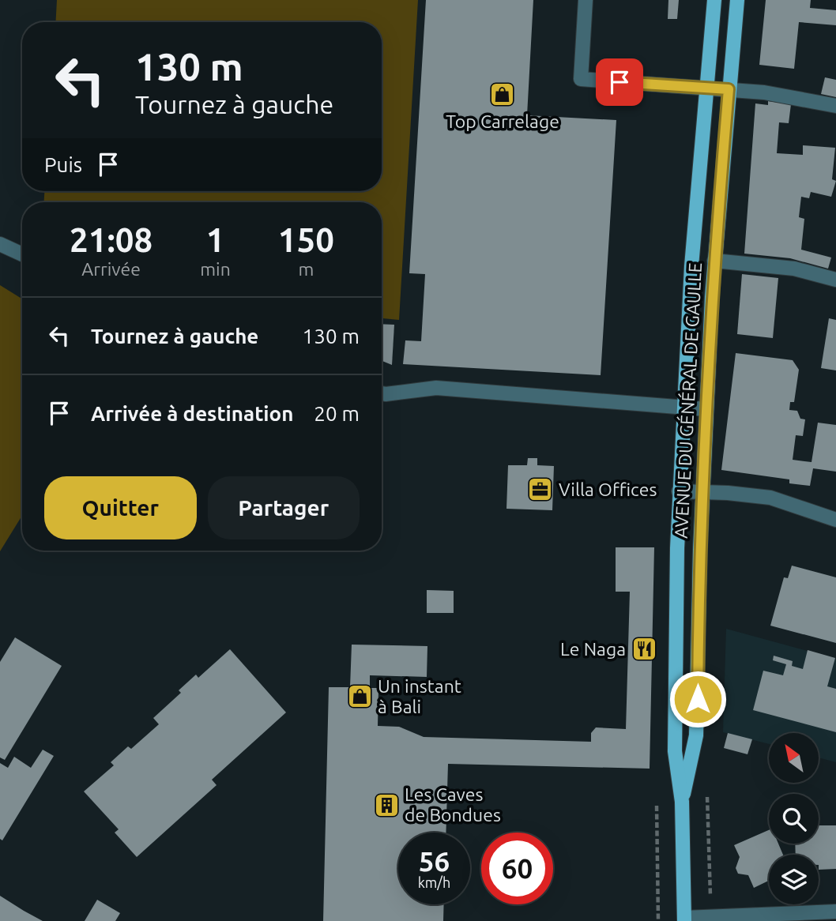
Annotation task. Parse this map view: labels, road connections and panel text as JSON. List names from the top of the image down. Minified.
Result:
{"streets":{"main road":["AVENUE DU GÉNÉRAL DE GAULLE"]},"places":{"shop":["Top Carrelage","Un instant à Bali"],"office":["Villa Offices"],"restaurant":["Le Naga"],"building":["Les Caves de Bondues"]},"north":"top left","page":{"turn":["130 m","Tournez à gauche"],"then":"Puis","eta":["21:08","Arrivée","1","min","150","m"],"list":[{"name":"Tournez à gauche","value":"130 m"},{"name":"Arrivée à destination","value":"20 m"}],"buttons":["Quitter","Partager"],"speed":"56 km/h","limit":"60"}}
